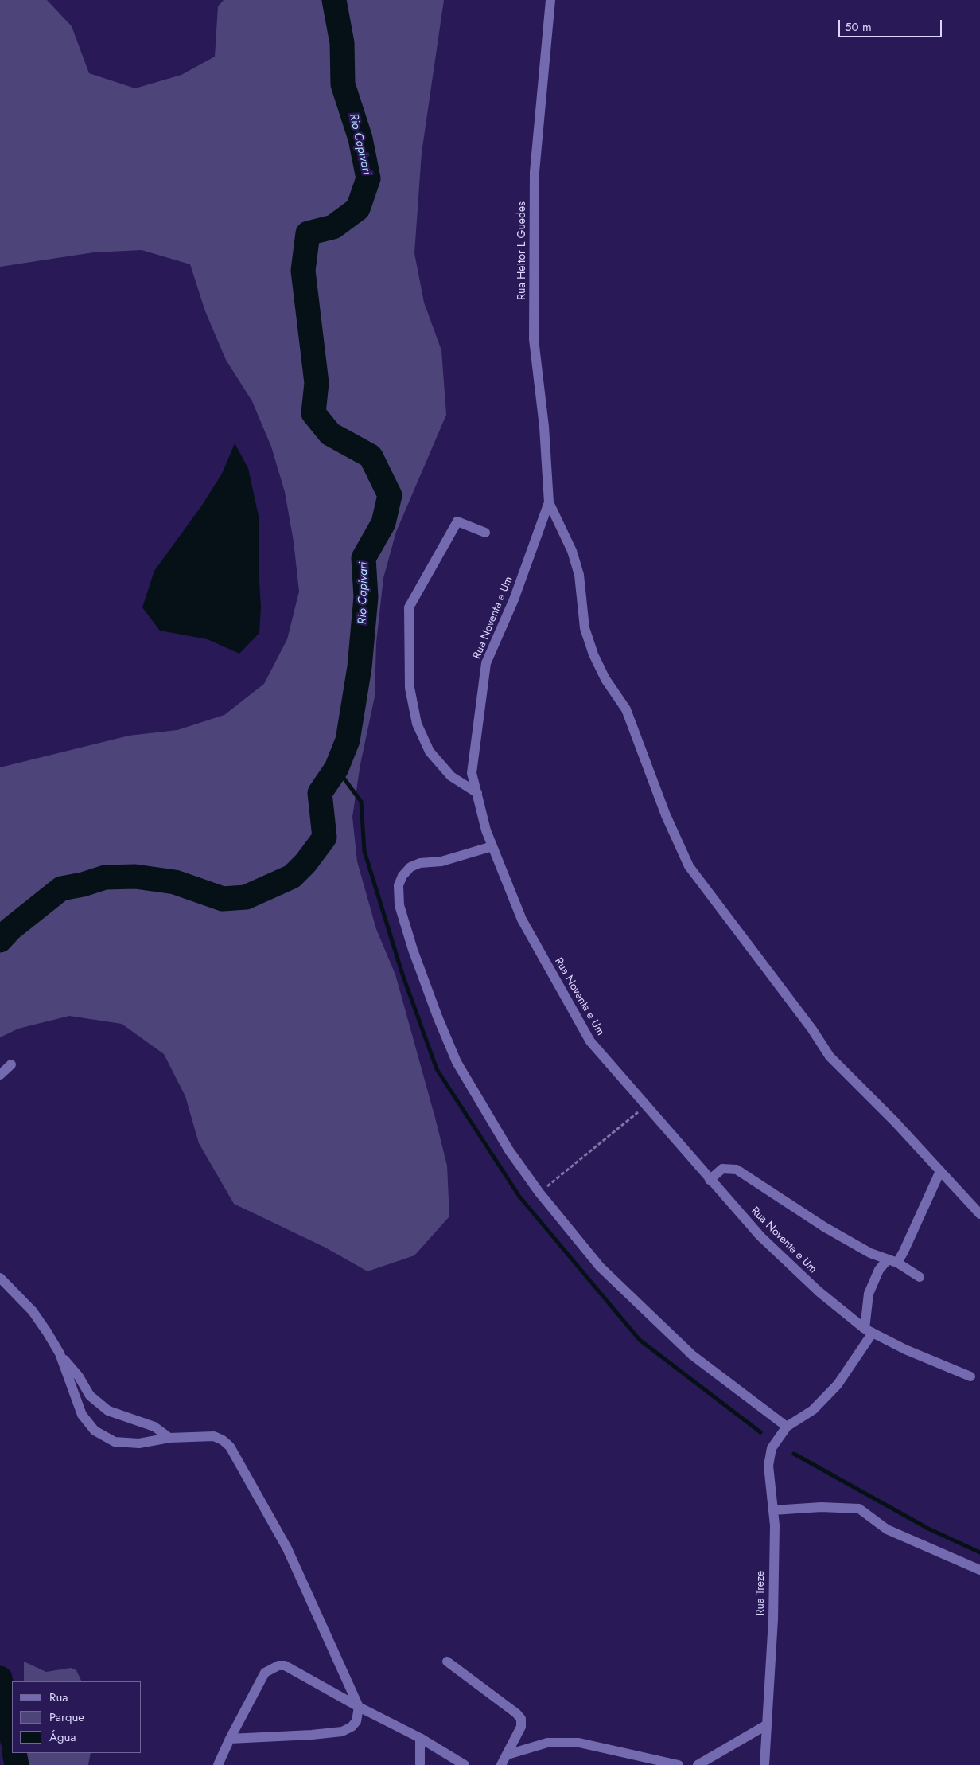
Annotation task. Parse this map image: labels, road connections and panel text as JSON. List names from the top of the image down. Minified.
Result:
{"streets":{"street":["Rua Heitor L Guedes","Rua Noventa e Um","Rua Treze"]},"crossings":[["Rua Heitor L Guedes","Rua Noventa e Um"]],"water":["Rio Capivari"],"legend":["Rua","Parque","Água"],"scale_bar":"50 m"}
